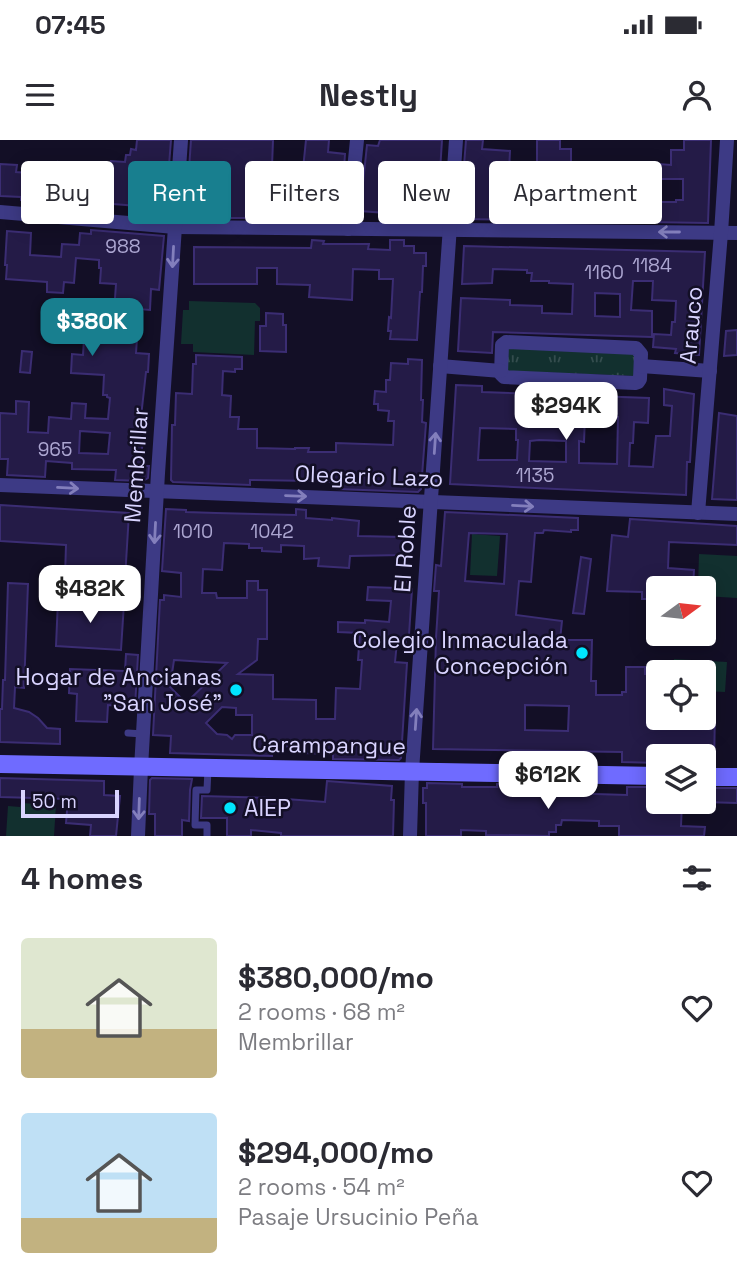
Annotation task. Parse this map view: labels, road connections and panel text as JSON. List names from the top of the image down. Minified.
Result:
{"streets":{"street":["Arauco","Membrillar","Olegario Lazo","El Roble","Carampangue"]},"crossings":[["Arauco","Olegario Lazo"],["Membrillar","Olegario Lazo"],["Membrillar","Carampangue"],["Olegario Lazo","El Roble"],["El Roble","Carampangue"]],"one_way":["Membrillar","Olegario Lazo","El Roble"],"places":["Colegio Inmaculada Concepción","Hogar de Ancianas \"San José\"","AIEP"],"house_numbers":["988","1184","1160","965","1135","1010","1042"],"scale_bar":"50 m","north":"right","page":{"status":"07:45","header":"Nestly","chip":["Buy","Rent","Filters","New","Apartment"],"price":["$380K","$294K","$482K","$612K"],"scale":"50 m","heading":"4 homes","list":[{"name":"$380,000/mo","note":"2 rooms · 68 m² · Membrillar"},{"name":"$294,000/mo","note":"2 rooms · 54 m² · Pasaje Ursucinio Peña"}]}}
